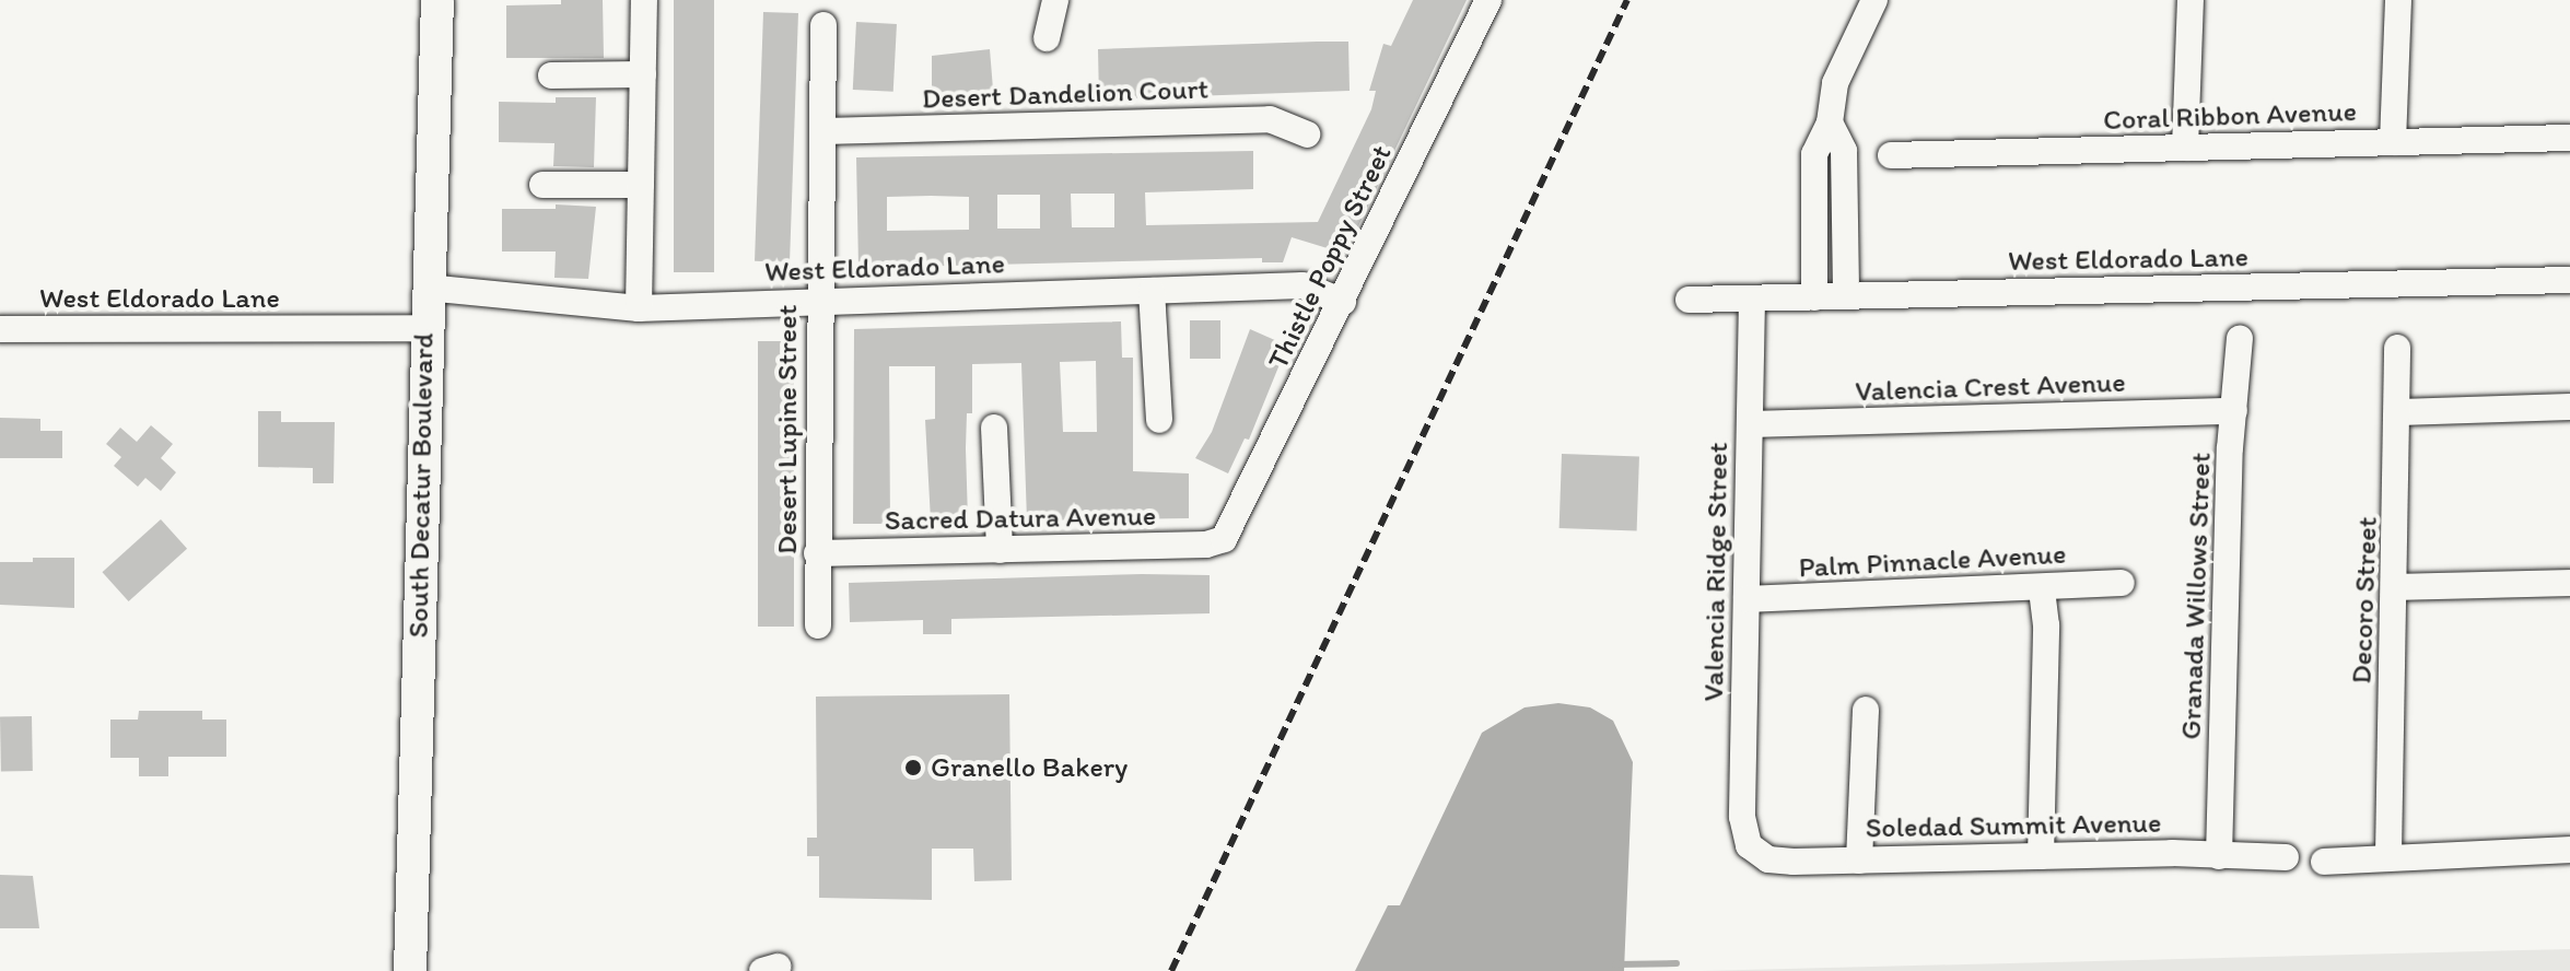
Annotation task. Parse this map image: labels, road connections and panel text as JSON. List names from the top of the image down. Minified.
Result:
{"streets":{"main road":["South Decatur Boulevard"],"street":["Desert Dandelion Court","Coral Ribbon Avenue","Thistle Poppy Street","West Eldorado Lane","Valencia Crest Avenue","Desert Lupine Street","Sacred Datura Avenue","Palm Pinnacle Avenue","Valencia Ridge Street","Granada Willows Street","Decoro Street","Soledad Summit Avenue"]},"crossings":[["Desert Dandelion Court","Desert Lupine Street"],["Thistle Poppy Street","West Eldorado Lane"],["Thistle Poppy Street","Sacred Datura Avenue"],["West Eldorado Lane","Desert Lupine Street"],["West Eldorado Lane","South Decatur Boulevard"],["West Eldorado Lane","Valencia Ridge Street"],["Valencia Crest Avenue","Valencia Ridge Street"],["Valencia Crest Avenue","Granada Willows Street"],["Desert Lupine Street","Sacred Datura Avenue"],["Palm Pinnacle Avenue","Valencia Ridge Street"],["Valencia Ridge Street","Soledad Summit Avenue"],["Granada Willows Street","Soledad Summit Avenue"]],"places":["Granello Bakery"]}
